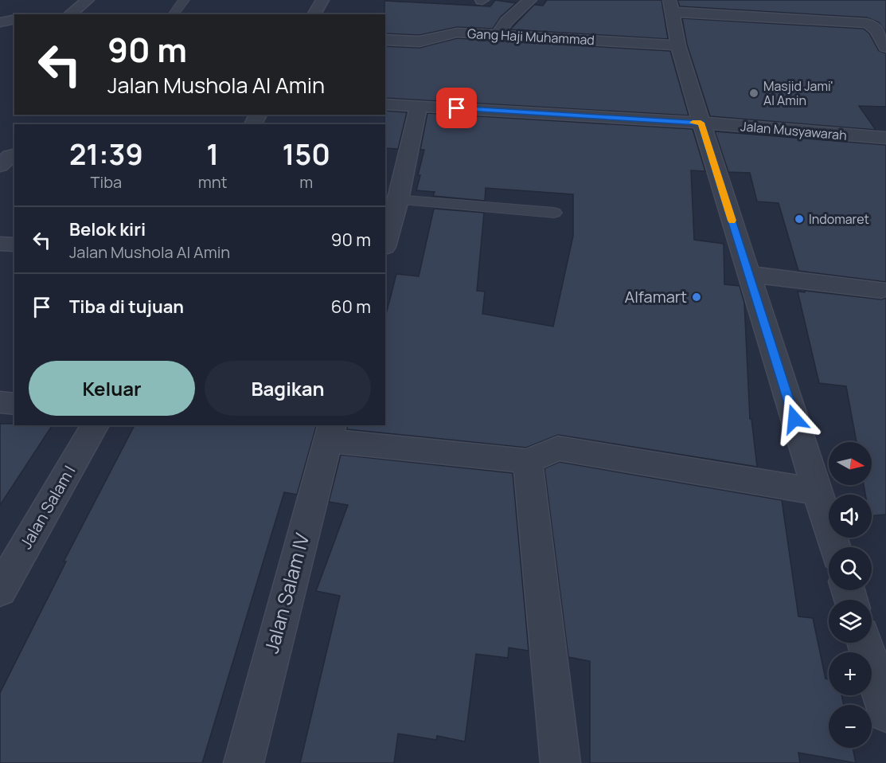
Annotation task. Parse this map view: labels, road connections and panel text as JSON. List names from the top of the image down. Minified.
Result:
{"streets":{"street":["Gang Haji Muhammad","Jalan Musyawarah","Jalan Salam I","Jalan Salam IV"]},"places":["Masjid Jami' Al Amin","Indomaret","Alfamart"],"north":"right","page":{"turn":["90 m","Jalan Mushola Al Amin"],"eta":["21:39","Tiba","1","mnt","150","m"],"list":[{"name":"Belok kiri","note":"Jalan Mushola Al Amin","value":"90 m"},{"name":"Tiba di tujuan","value":"60 m"}],"buttons":["Keluar","Bagikan"],"map_buttons":["+","−"]}}
